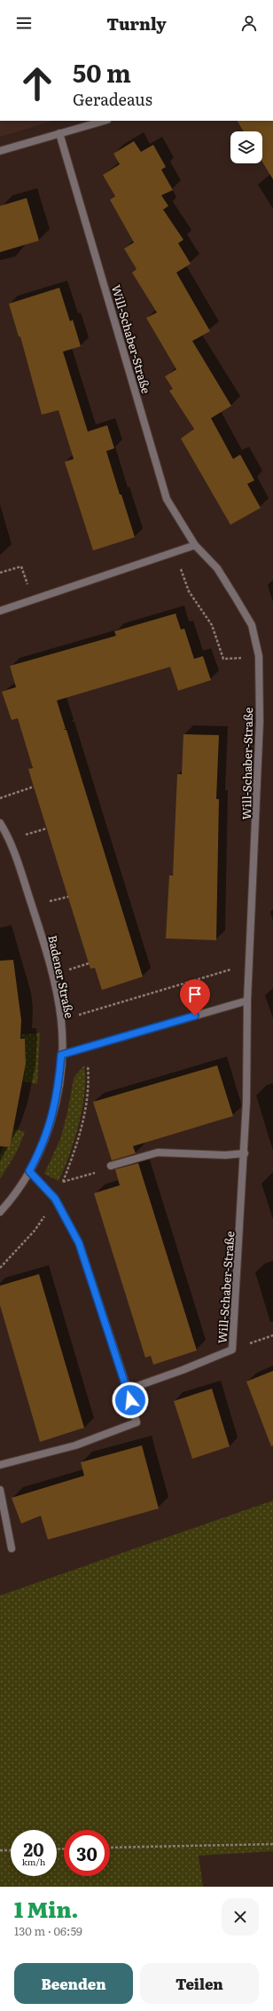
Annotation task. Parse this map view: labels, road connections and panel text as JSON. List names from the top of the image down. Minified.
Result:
{"streets":{"street":["Will-Schaber-Straße","Badener Straße"]},"page":{"header":"Turnly","turn":["50 m","Geradeaus"],"speed":"20 km/h","limit":"30","heading":["1 Min.","130 m · 06:59"],"buttons":["Beenden","Teilen"]}}
